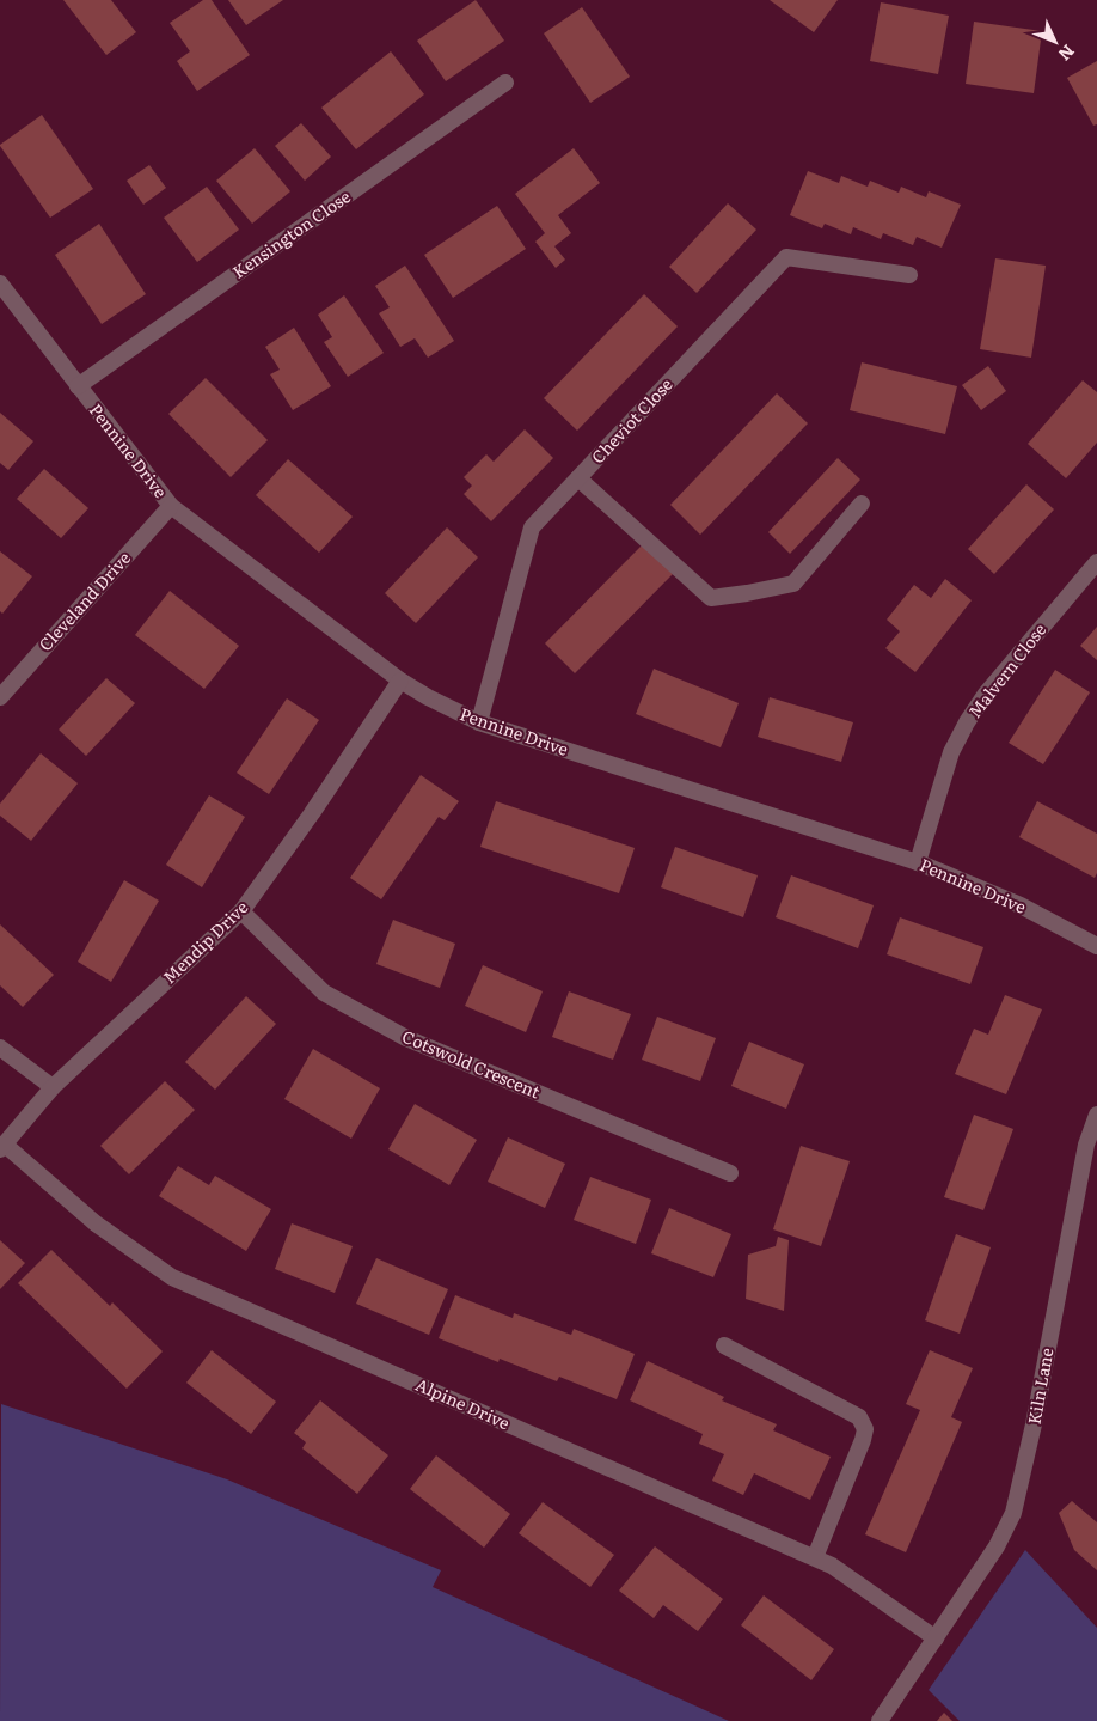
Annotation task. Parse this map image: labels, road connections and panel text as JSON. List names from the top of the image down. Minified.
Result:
{"streets":{"street":["Kensington Close","Cheviot Close","Pennine Drive","Cleveland Drive","Malvern Close","Mendip Drive","Cotswold Crescent","Kiln Lane","Alpine Drive"]},"crossings":[["Kensington Close","Pennine Drive"],["Cheviot Close","Pennine Drive"],["Pennine Drive","Cleveland Drive"],["Pennine Drive","Malvern Close"],["Pennine Drive","Mendip Drive"],["Mendip Drive","Cotswold Crescent"],["Mendip Drive","Alpine Drive"],["Kiln Lane","Alpine Drive"]],"north":"bottom right"}
